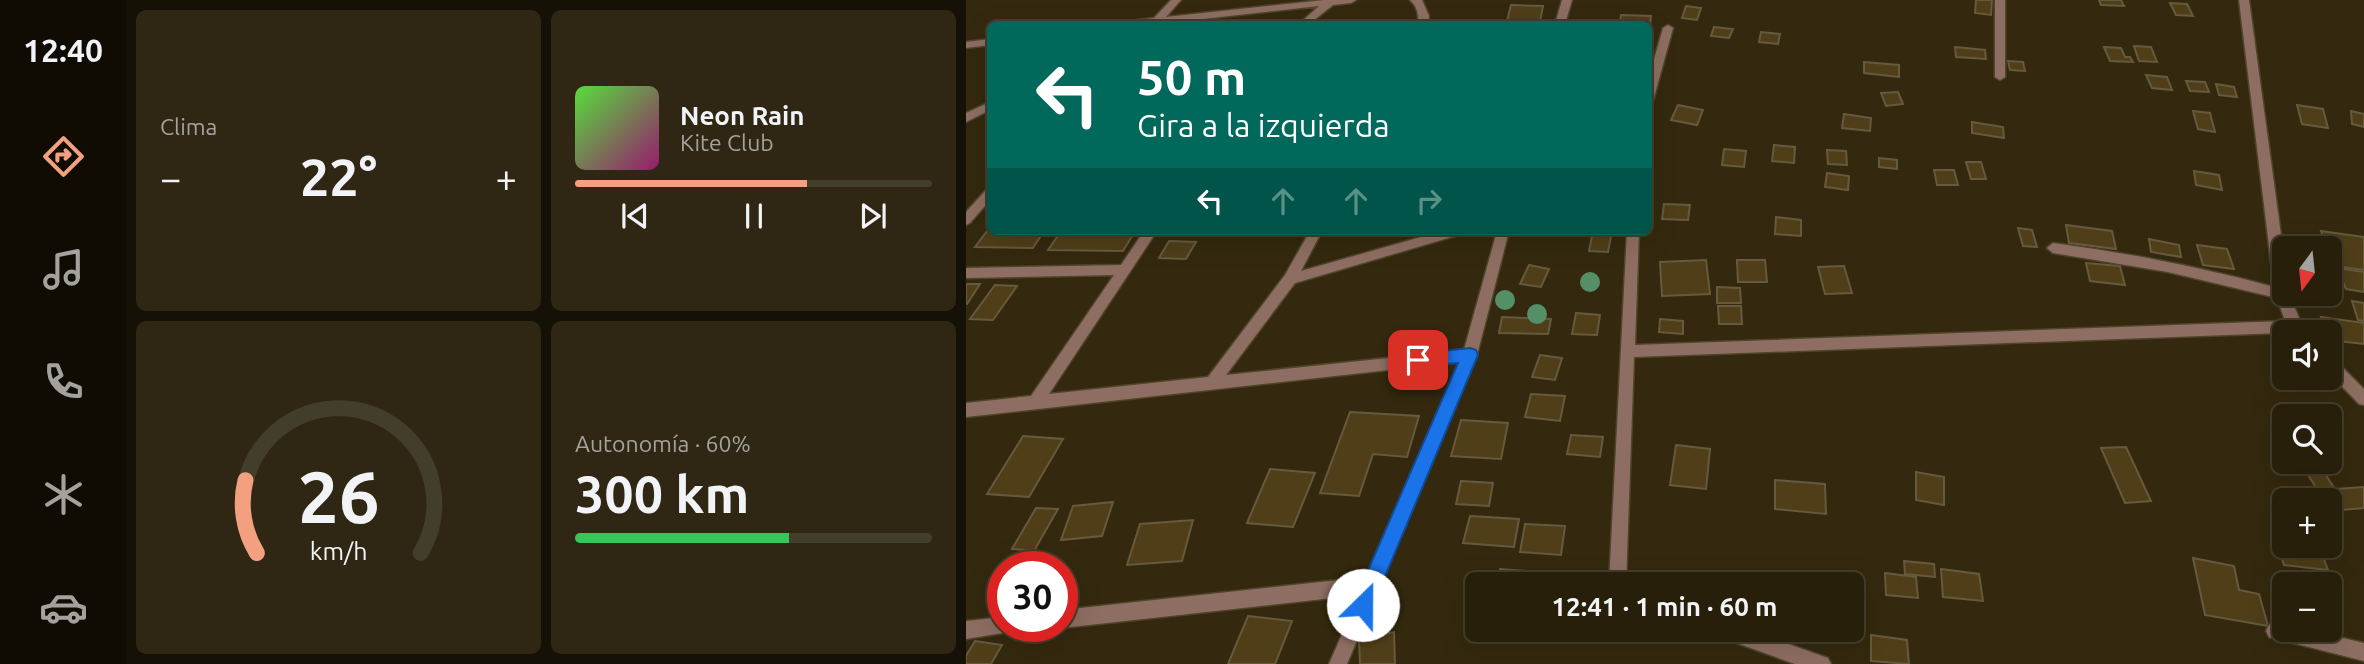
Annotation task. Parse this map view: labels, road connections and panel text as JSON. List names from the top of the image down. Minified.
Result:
{"north":"bottom","page":{"tabs":"12:40","tile":["Clima",["Autonomía · 60%","300 km"]],"turn":["50 m","Gira a la izquierda"],"song":["Neon Rain","Kite Club"],"heat":["−","22°","+"],"map_buttons":["+","−"],"limit":"30","trip":"12:41 · 1 min · 60 m","gauge":["26","km/h"]}}
